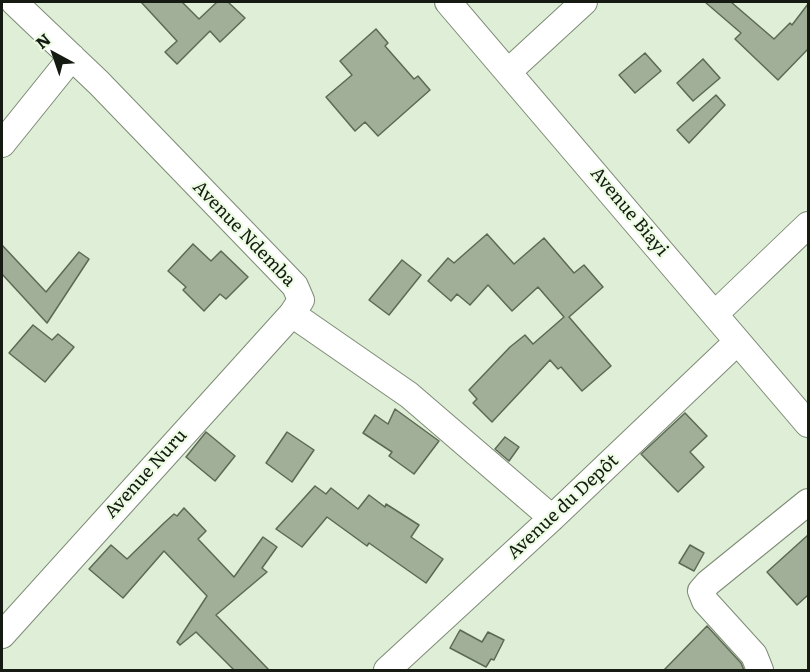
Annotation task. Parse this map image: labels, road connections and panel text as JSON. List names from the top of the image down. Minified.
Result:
{"streets":{"street":["Avenue Biayi","Avenue Ndemba","Avenue Nuru","Avenue du Depôt"]},"crossings":[["Avenue Biayi","Avenue du Depôt"],["Avenue Ndemba","Avenue Nuru"],["Avenue Ndemba","Avenue du Depôt"]],"north":"top left"}
